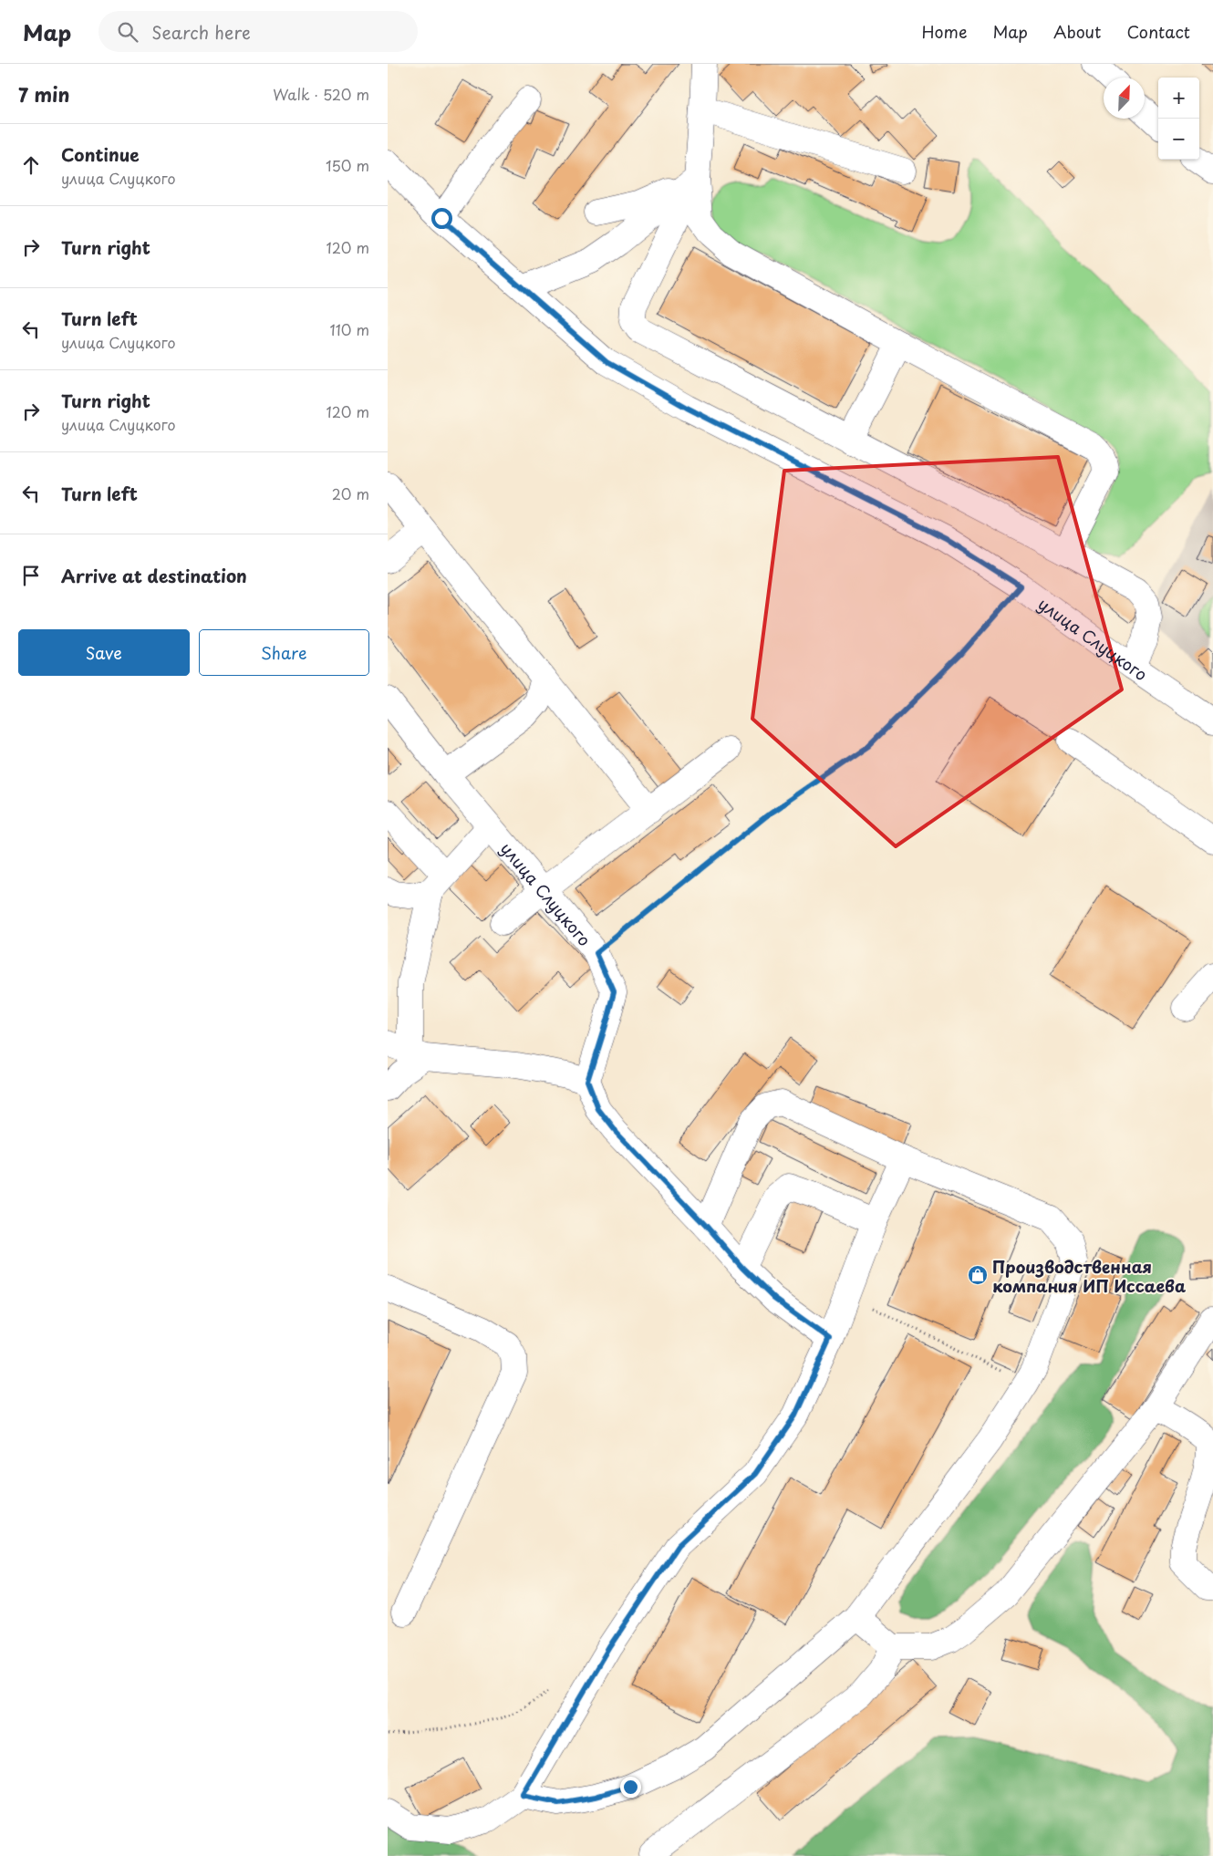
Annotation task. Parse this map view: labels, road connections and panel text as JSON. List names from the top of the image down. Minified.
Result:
{"streets":{"street":["улица Слуцкого"]},"places":{"shop":["Производственная компания ИП Иссаева"]},"north":"top right","page":{"header":"Map","search":"Search here","nav":["Home","Map","About","Contact"],"heading":["7 min","Walk · 520 m"],"map_buttons":["+","−"],"list":[["Continue","улица Слуцкого","150 m"],["Turn right","120 m"],["Turn left","улица Слуцкого","110 m"],["Turn right","улица Слуцкого","120 m"],["Turn left","20 m"],"Arrive at destination"],"buttons":["Save","Share"]}}
